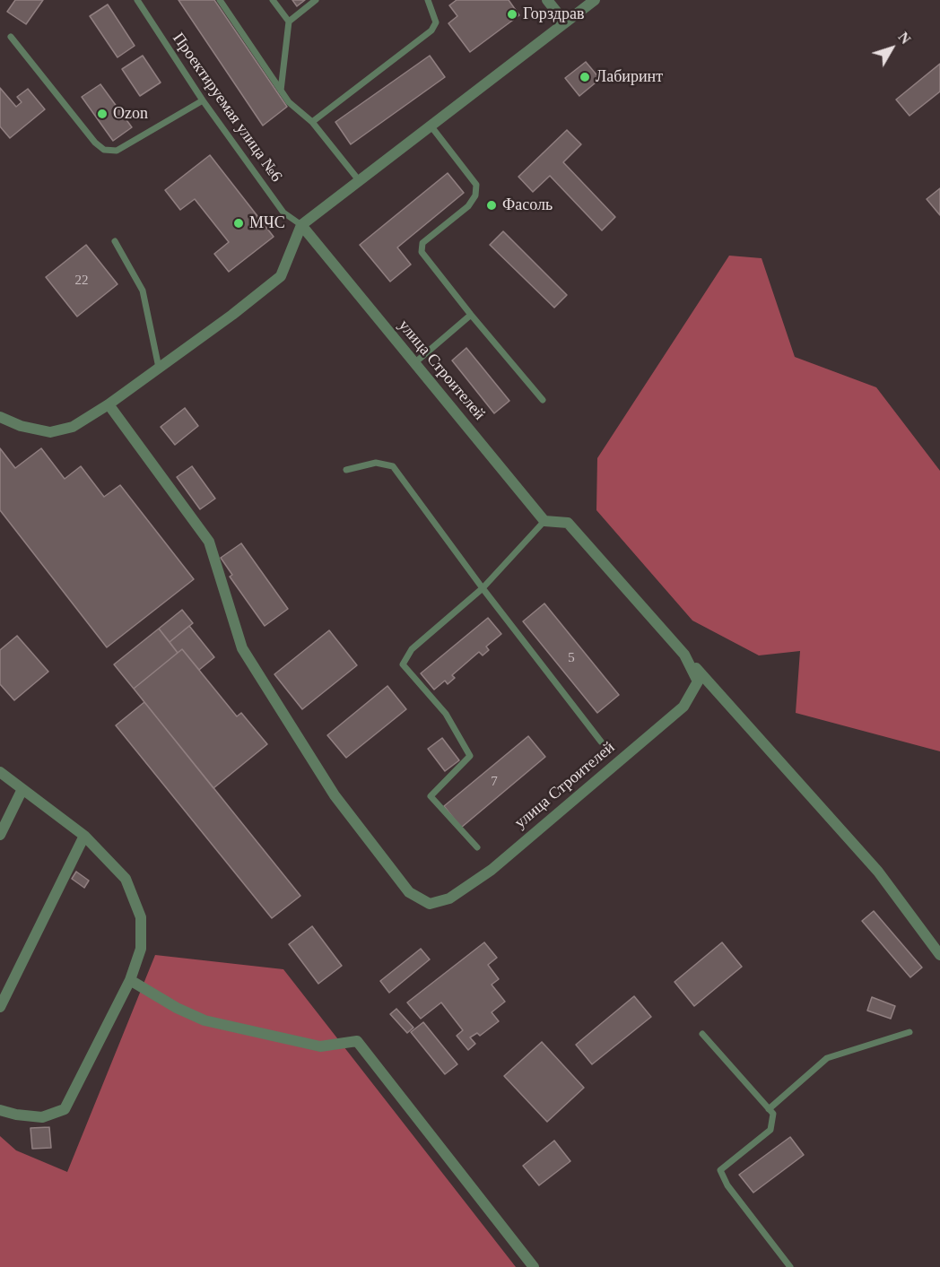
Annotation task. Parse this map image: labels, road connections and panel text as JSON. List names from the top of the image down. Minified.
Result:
{"streets":{"street":["улица Строителей"],"lane":["Проектируемая улица №6"]},"crossings":[["Проектируемая улица №6","улица Строителей"]],"places":["Горздрав","Лабиринт","Ozon","Фасоль","МЧС"],"house_numbers":["22","5","7"],"north":"top right"}
